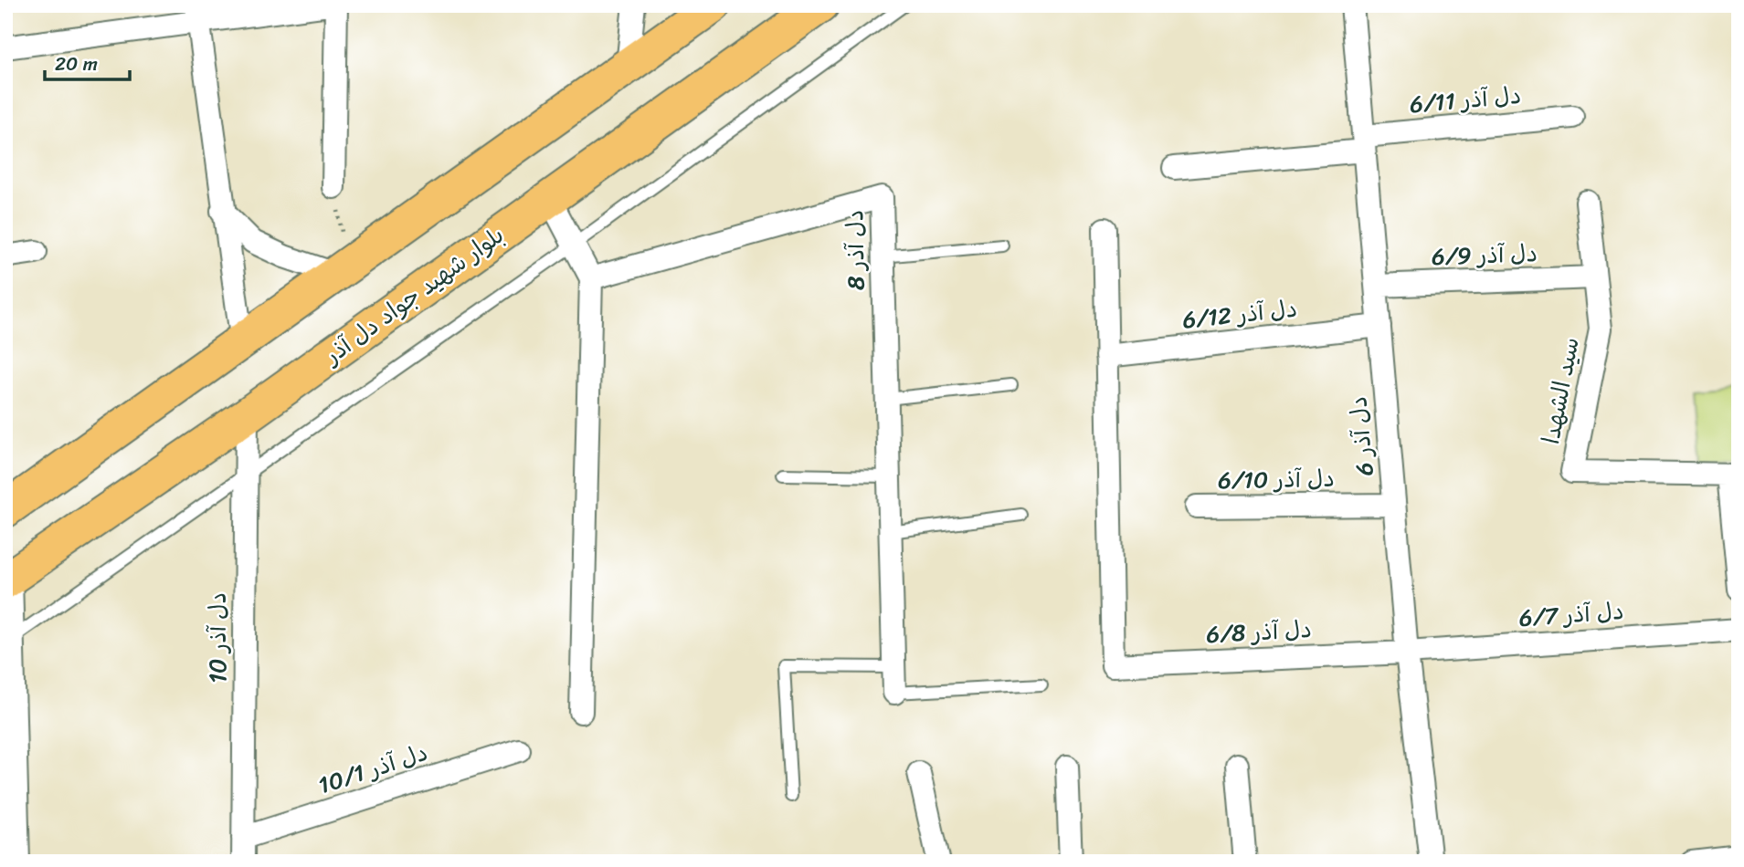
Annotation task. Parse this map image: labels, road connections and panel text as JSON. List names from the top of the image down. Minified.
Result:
{"streets":{"main road":["بلوار شهید جواد دل آذر"],"street":["دل آذر 6/11","دل آذر 8","دل آذر 6/9","دل آذر 6/12","سید الشهدا","دل آذر 6","دل آذر 6/10","دل آذر 6/7","دل آذر 6/8","دل آذر 10","دل آذر 10/1"]},"crossings":[["دل آذر 6/11","دل آذر 6"],["دل آذر 6/9","سید الشهدا"],["دل آذر 6/9","دل آذر 6"],["بلوار شهید جواد دل آذر","دل آذر 10"],["دل آذر 6/12","دل آذر 6"],["دل آذر 6/12","دل آذر 6/8"],["دل آذر 6","دل آذر 6/10"],["دل آذر 6","دل آذر 6/7"],["دل آذر 6","دل آذر 6/8"],["دل آذر 6/7","دل آذر 6/8"],["دل آذر 10","دل آذر 10/1"]],"scale_bar":"20 m"}
